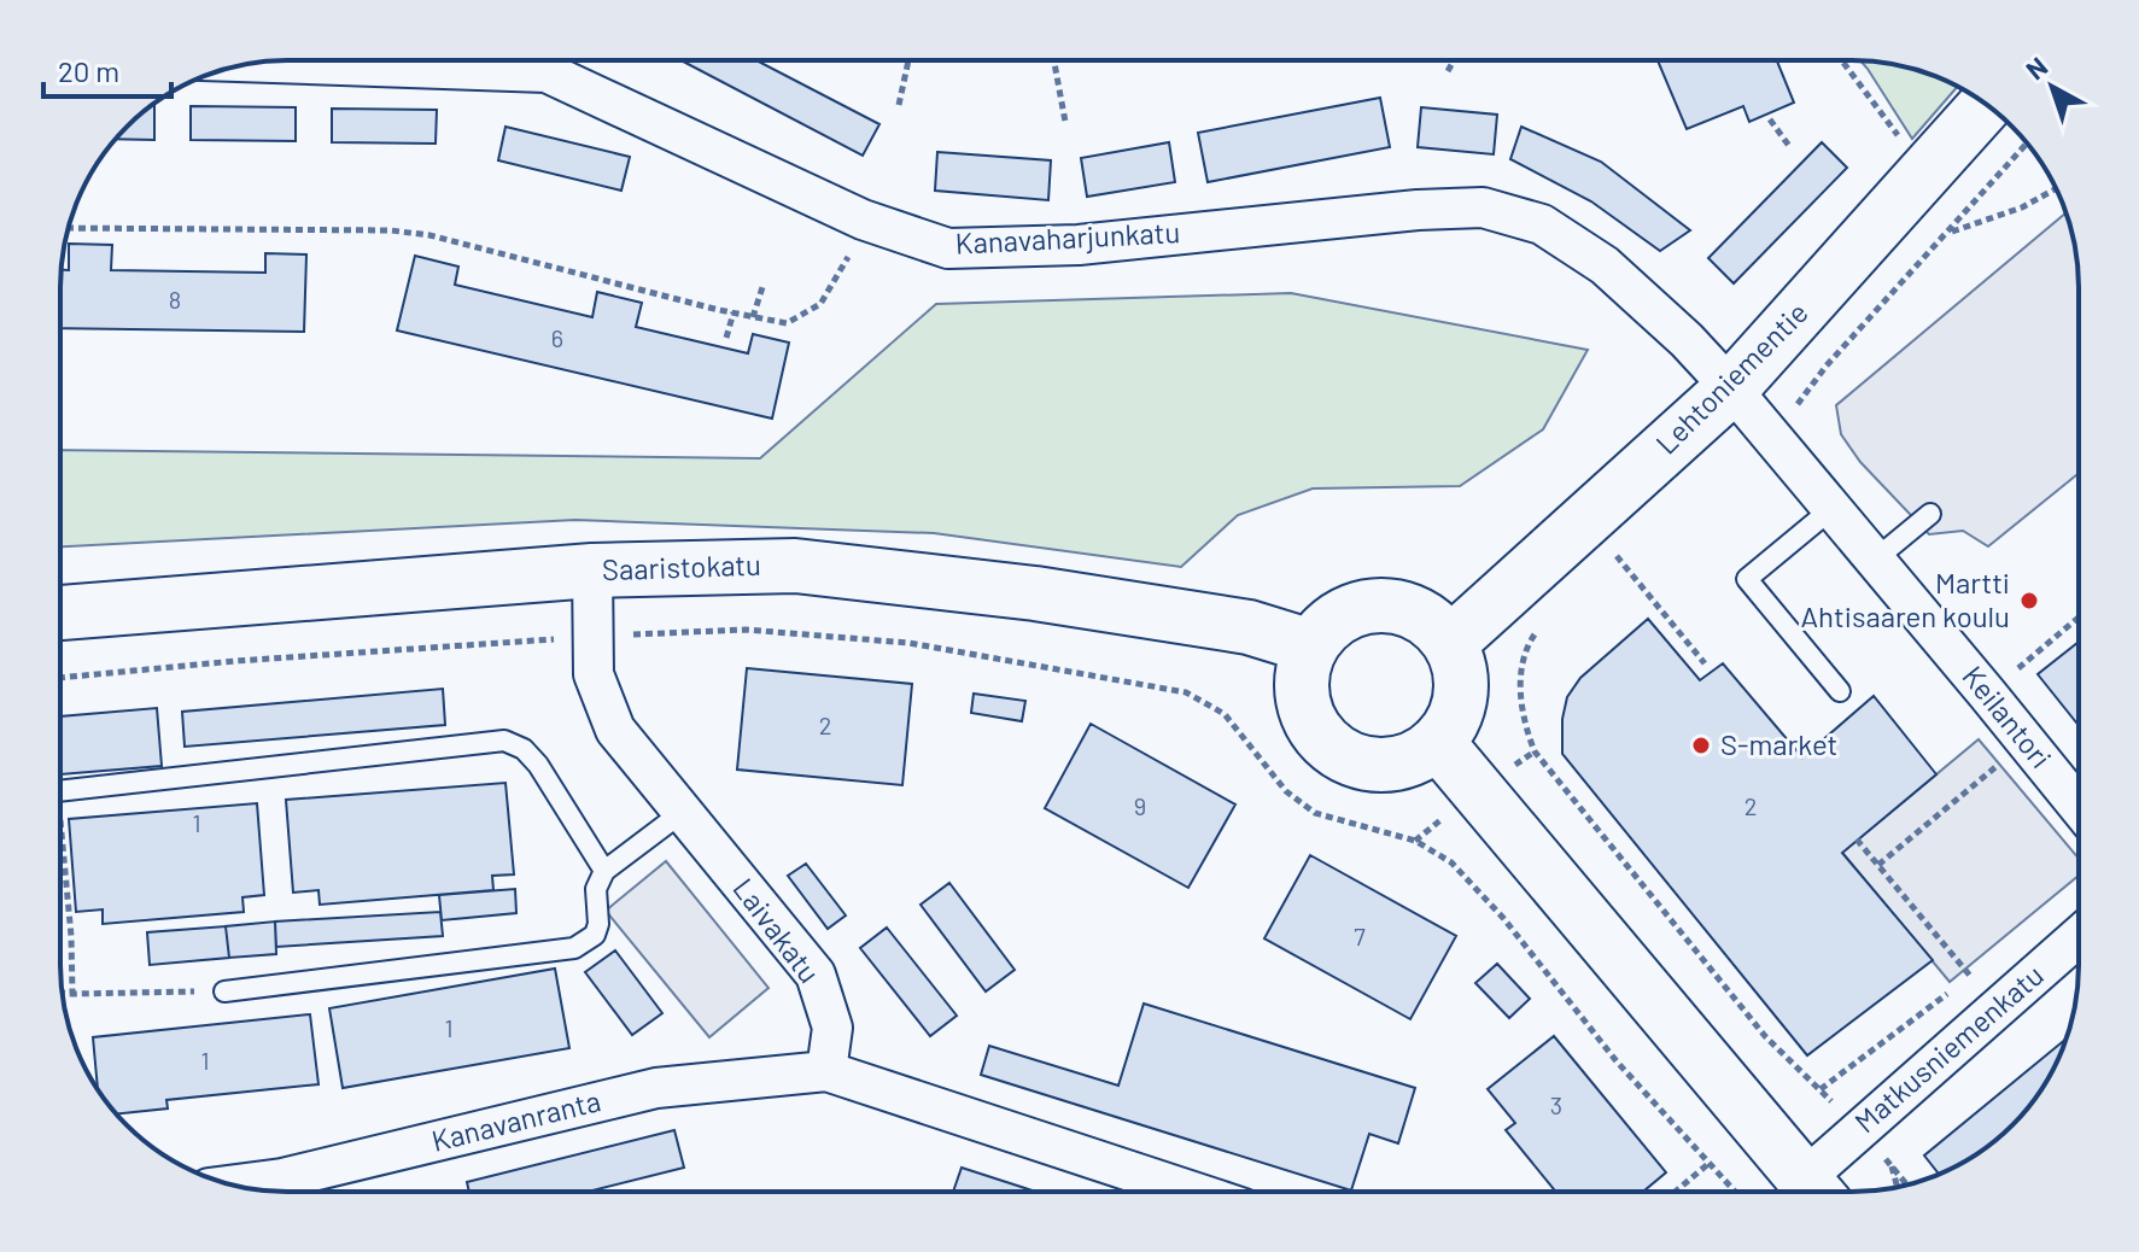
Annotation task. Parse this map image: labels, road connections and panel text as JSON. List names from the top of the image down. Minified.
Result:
{"streets":{"main road":["Lehtoniementie","Saaristokatu"],"street":["Kanavaharjunkatu","Keilantori","Laivakatu","Matkusniemenkatu","Kanavanranta"]},"crossings":[["Kanavaharjunkatu","Lehtoniementie"],["Kanavaharjunkatu","Keilantori"],["Lehtoniementie","Saaristokatu"],["Lehtoniementie","Keilantori"],["Saaristokatu","Laivakatu"],["Laivakatu","Kanavanranta"]],"places":["Martti Ahtisaaren koulu","S-market"],"house_numbers":["8","6","2","9","2","1","7","1","1","3"],"scale_bar":"20 m","north":"top left"}
